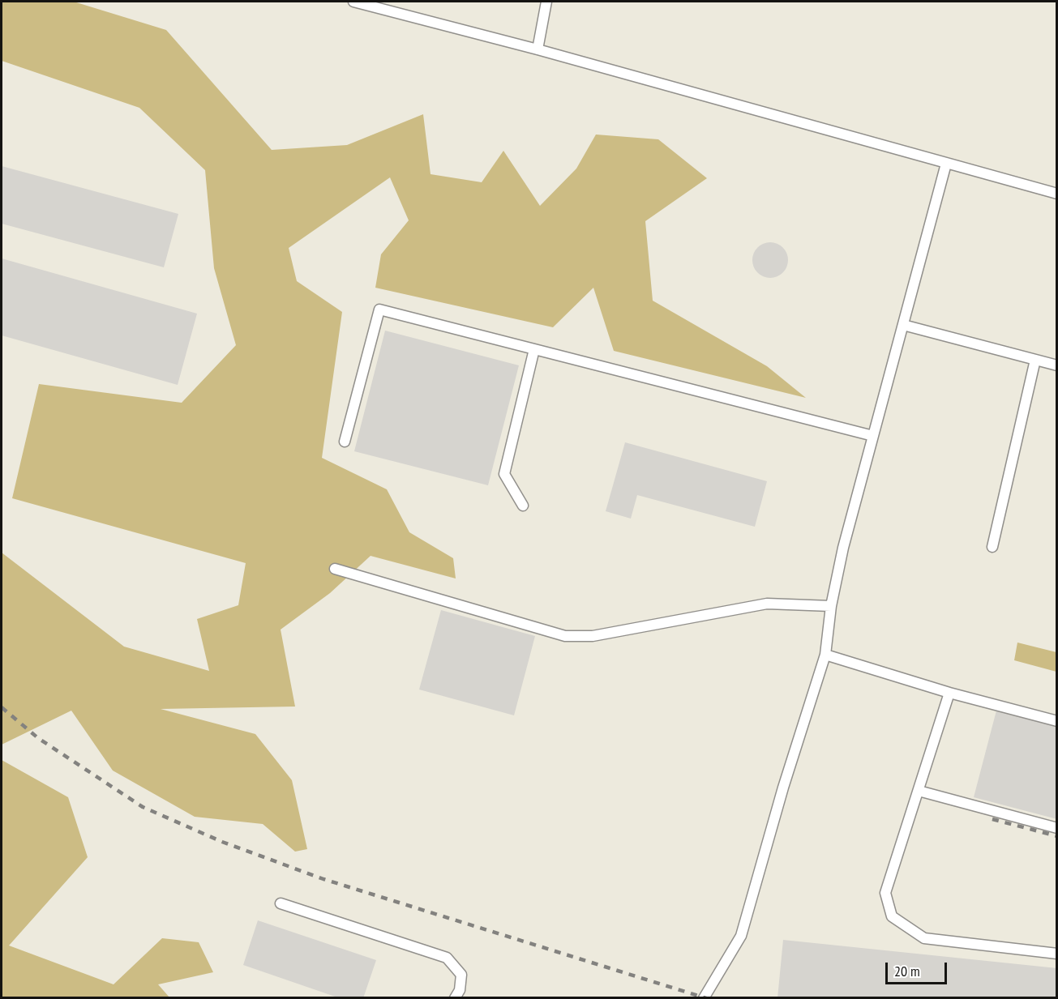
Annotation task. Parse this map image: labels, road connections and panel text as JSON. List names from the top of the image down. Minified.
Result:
{"scale_bar":"20 m"}
